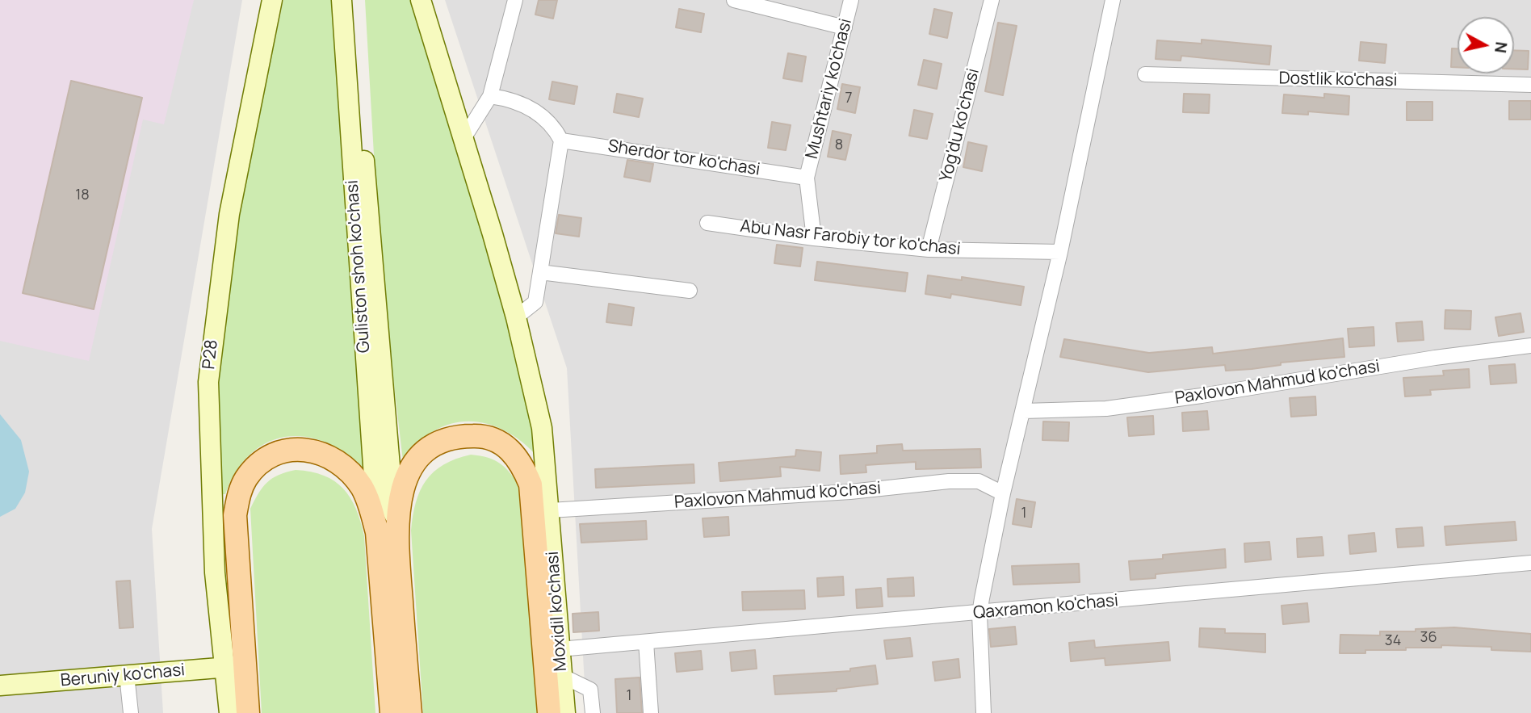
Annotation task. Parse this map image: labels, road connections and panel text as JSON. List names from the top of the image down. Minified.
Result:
{"streets":{"main road":["Guliston shoh ko'chasi","Р28","Moxidil ko'chasi","Beruniy ko'chasi"],"street":["Dostlik ko'chasi","Mushtariy ko'chasi","Yog'du ko'chasi","Sherdor tor ko'chasi","Abu Nasr Farobiy tor ko'chasi","Paxlovon Mahmud ko'chasi","Qaxramon ko'chasi"]},"crossings":[["Mushtariy ko'chasi","Sherdor tor ko'chasi"],["Yog'du ko'chasi","Abu Nasr Farobiy tor ko'chasi"],["Guliston shoh ko'chasi","Р28"],["Guliston shoh ko'chasi","Beruniy ko'chasi"],["Р28","Beruniy ko'chasi"],["Paxlovon Mahmud ko'chasi","Moxidil ko'chasi"],["Qaxramon ko'chasi","Moxidil ko'chasi"]],"house_numbers":["7","8","18","1","36","34","1"],"north":"right"}
